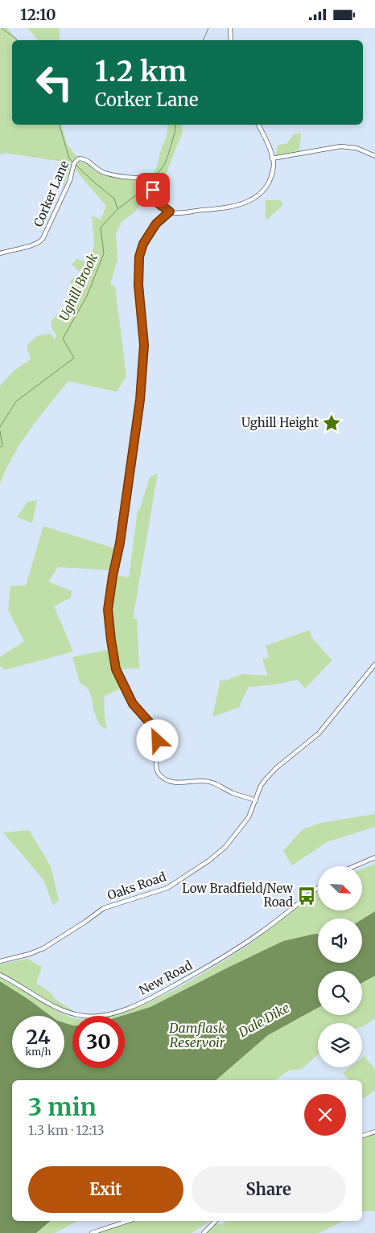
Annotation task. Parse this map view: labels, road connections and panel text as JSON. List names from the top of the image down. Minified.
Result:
{"streets":{"street":["Corker Lane","Oaks Road","New Road"]},"water":["Ughill Brook","Dale Dike","Damflask Reservoir"],"places":{"place":["Ughill Height"],"bus stop":["Low Bradfield/New Road"]},"north":"bottom right","page":{"status":"12:10","turn":["1.2 km","Corker Lane"],"speed":"24 km/h","limit":"30","heading":["3 min","1.3 km · 12:13"],"buttons":["Exit","Share"]}}
